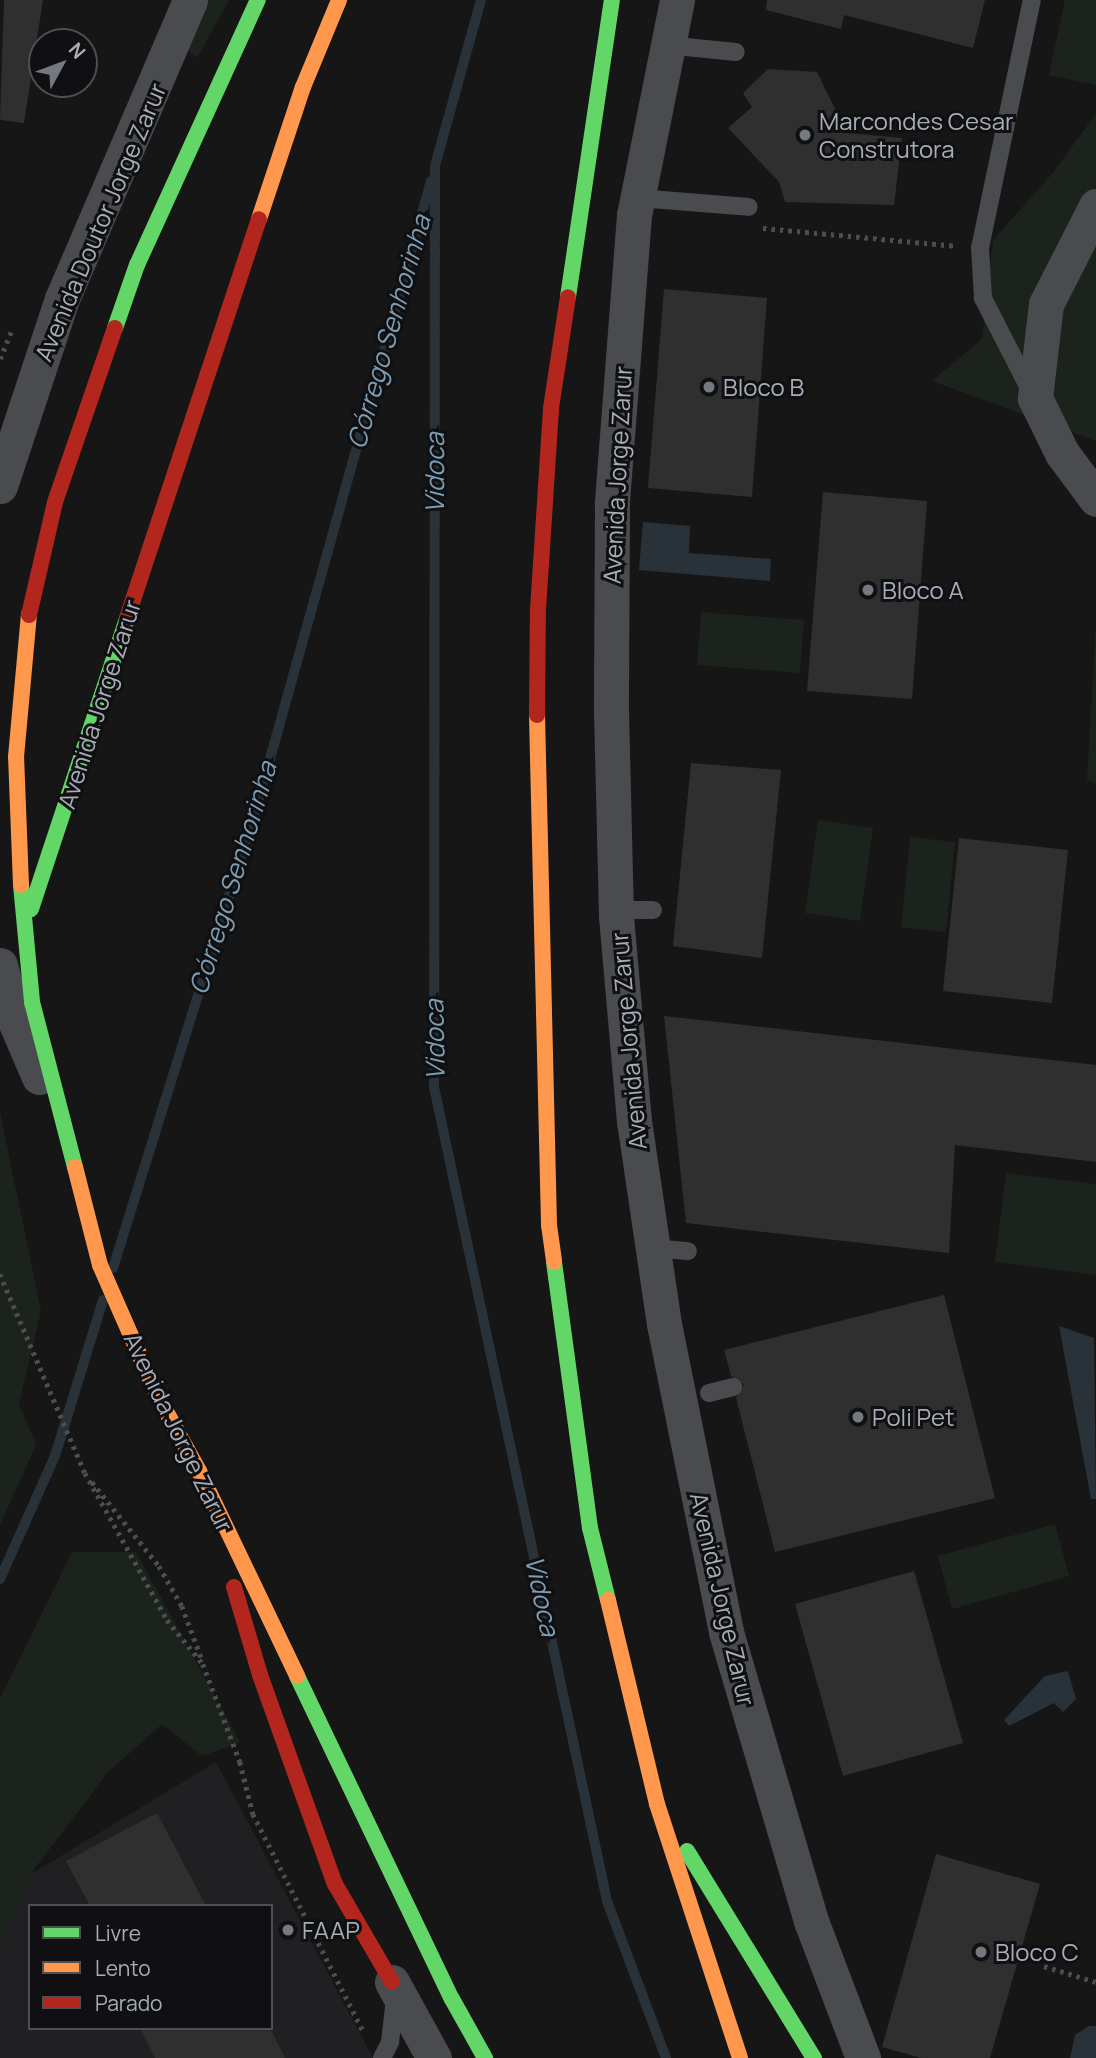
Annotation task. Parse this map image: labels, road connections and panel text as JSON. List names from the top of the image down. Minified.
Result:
{"streets":{"main road":["Avenida Jorge Zarur"],"street":["Avenida Doutor Jorge Zarur"]},"water":["Córrego Senhorinha","Vidoca"],"places":["Marcondes Cesar Construtora","Bloco B","Bloco A","Poli Pet","FAAP","Bloco C"],"legend":["Livre","Lento","Parado"],"north":"top right"}
